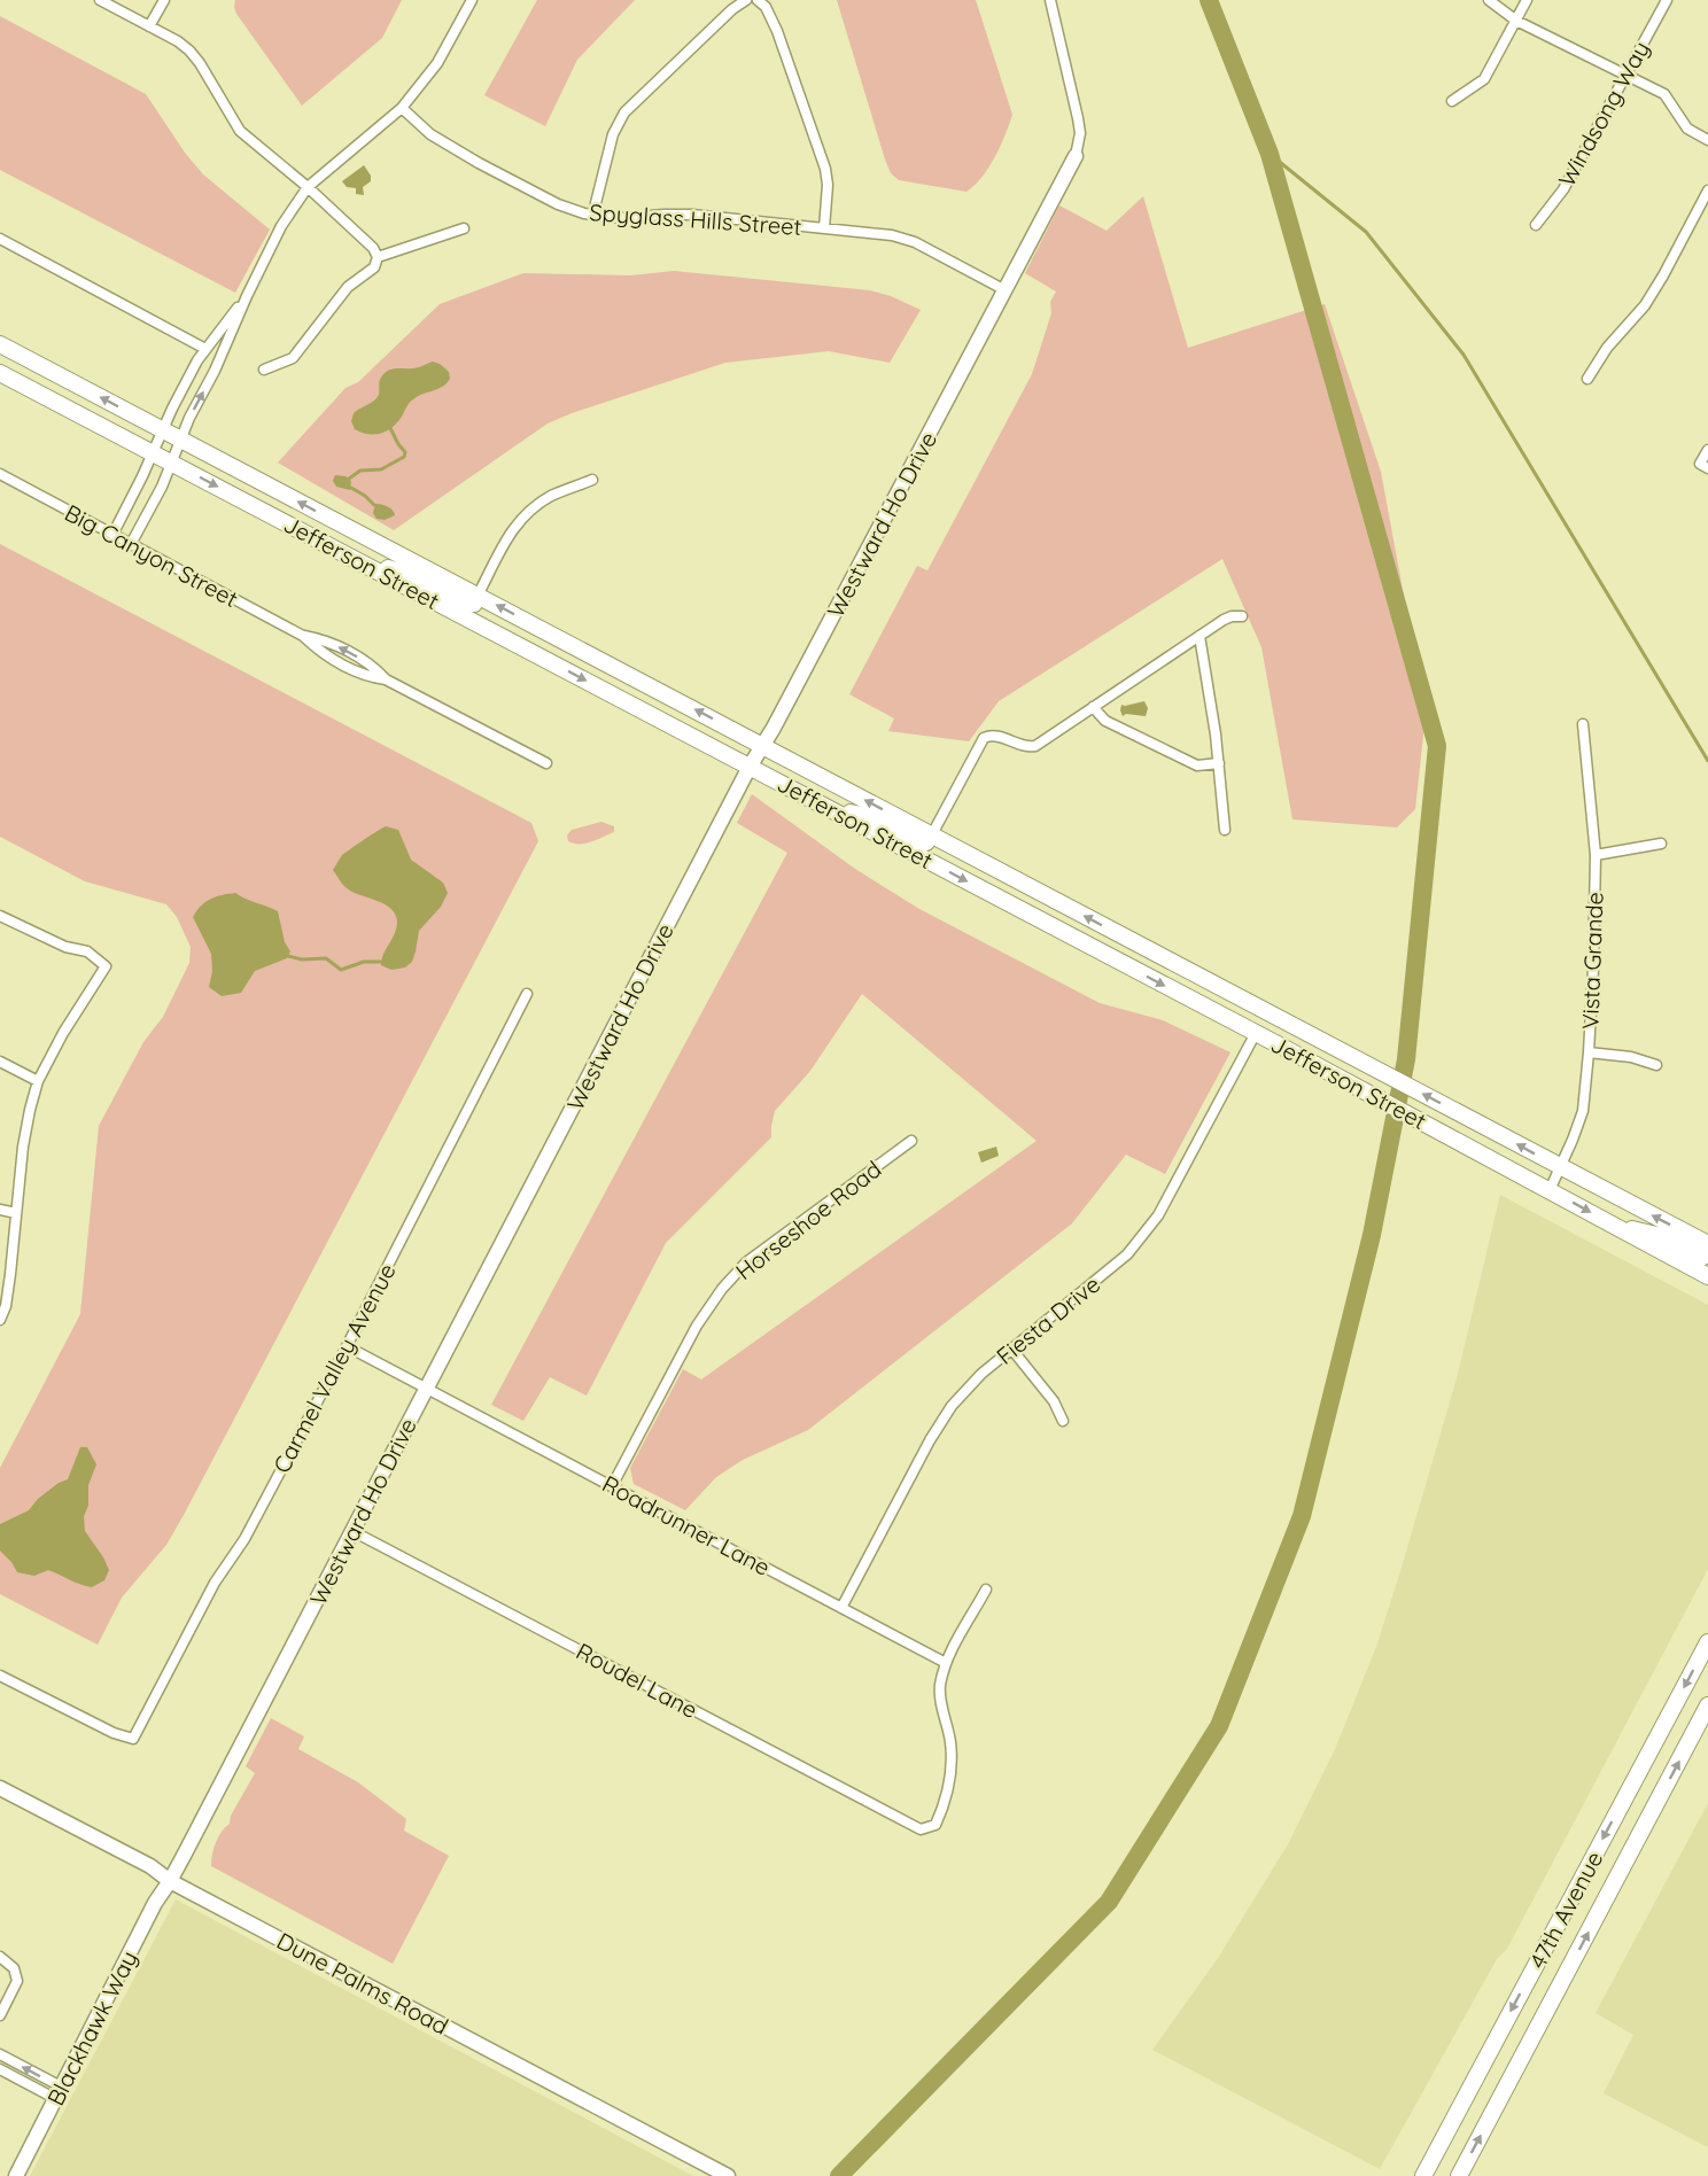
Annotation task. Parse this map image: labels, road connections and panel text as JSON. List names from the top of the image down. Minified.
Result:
{"streets":{"main road":["Jefferson Street","47th Avenue"],"street":["Windsong Way","Spyglass Hills Street","Westward Ho Drive","Big Canyon Street","Vista Grande","Horseshoe Road","Fiesta Drive","Carmel Valley Avenue","Roadrunner Lane","Roudel Lane","Dune Palms Road","Blackhawk Way"]},"crossings":[["Spyglass Hills Street","Westward Ho Drive"],["Westward Ho Drive","Jefferson Street"],["Westward Ho Drive","Roadrunner Lane"],["Westward Ho Drive","Roudel Lane"],["Westward Ho Drive","Dune Palms Road"],["Westward Ho Drive","Blackhawk Way"],["Jefferson Street","Vista Grande"],["Jefferson Street","Fiesta Drive"],["Horseshoe Road","Roadrunner Lane"],["Fiesta Drive","Roadrunner Lane"],["Carmel Valley Avenue","Roadrunner Lane"],["Roadrunner Lane","Roudel Lane"],["Dune Palms Road","Blackhawk Way"]]}
